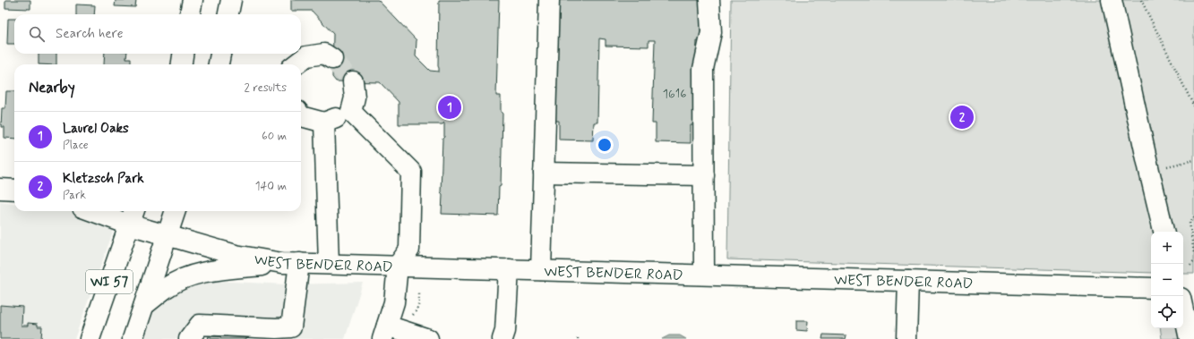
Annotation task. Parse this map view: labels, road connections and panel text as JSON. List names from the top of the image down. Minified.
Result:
{"streets":{"street":["WEST BENDER ROAD","WI 57"]},"crossings":[["WEST BENDER ROAD","WI 57"]],"house_numbers":["1616"],"page":{"search":"Search here","heading":["Nearby","2 results"],"pins":["1","2"],"list":[{"mark":"1","name":"Laurel Oaks","note":"Place","value":"60 m"},{"mark":"2","name":"Kletzsch Park","note":"Park","value":"140 m"}],"map_buttons":["+","−"]}}
